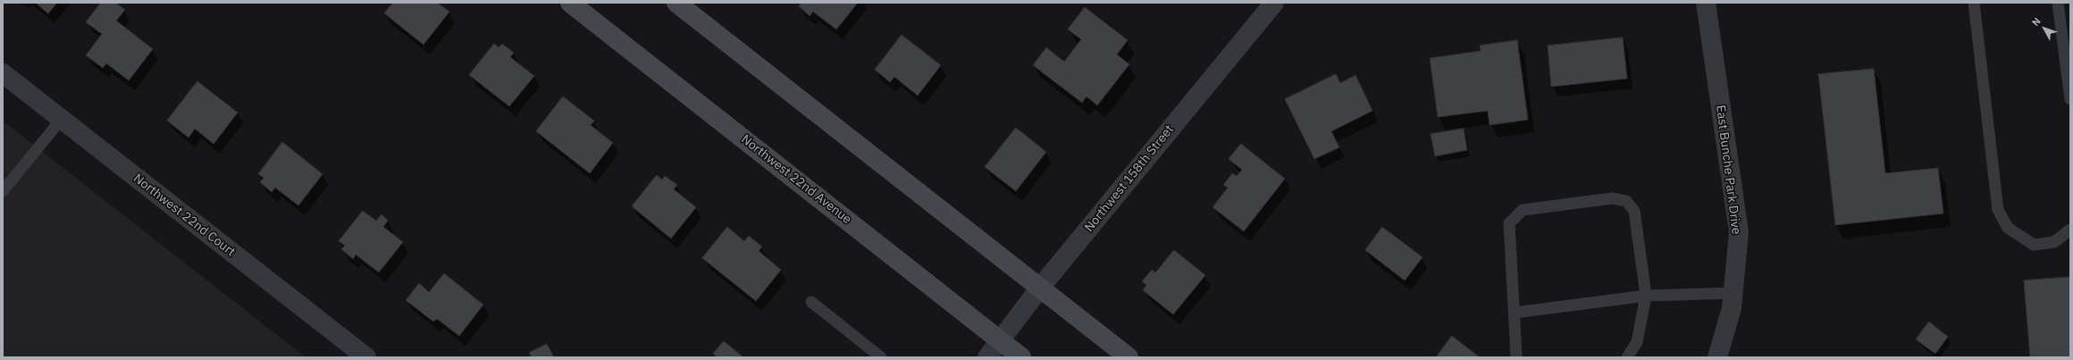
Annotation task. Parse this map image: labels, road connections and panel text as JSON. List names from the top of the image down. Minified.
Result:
{"streets":{"main road":["Northwest 22nd Avenue"],"street":["East Bunche Park Drive","Northwest 158th Street","Northwest 22nd Court"]},"crossings":[["Northwest 158th Street","Northwest 22nd Avenue"]],"north":"top left"}
